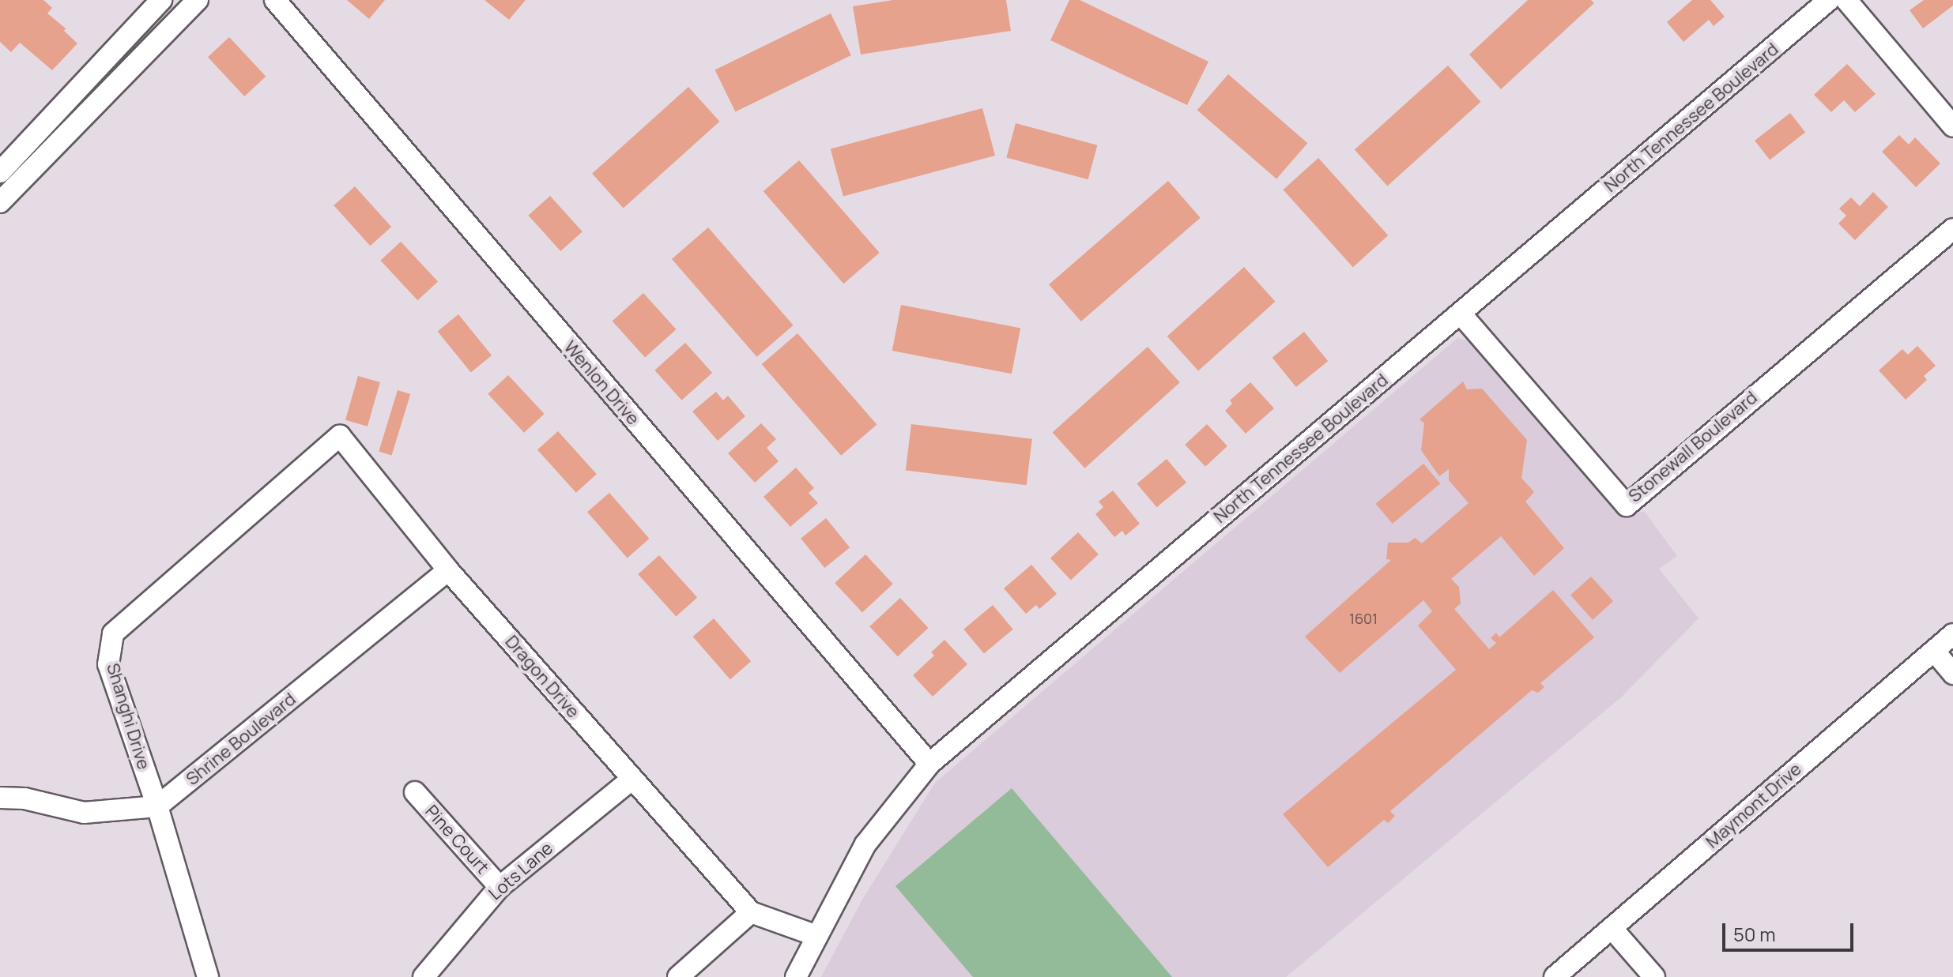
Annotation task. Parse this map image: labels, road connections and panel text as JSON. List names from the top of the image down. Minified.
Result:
{"streets":{"street":["North Tennessee Boulevard","Wenlon Drive","Stonewall Boulevard","Dragon Drive","Shanghi Drive","Shrine Boulevard","Maymont Drive","Pine Court","Lots Lane"]},"crossings":[["North Tennessee Boulevard","Wenlon Drive"],["North Tennessee Boulevard","Stonewall Boulevard"],["Dragon Drive","Shanghi Drive"],["Dragon Drive","Shrine Boulevard"],["Dragon Drive","Lots Lane"],["Shanghi Drive","Shrine Boulevard"],["Pine Court","Lots Lane"]],"house_numbers":["1601"],"scale_bar":"50 m"}
